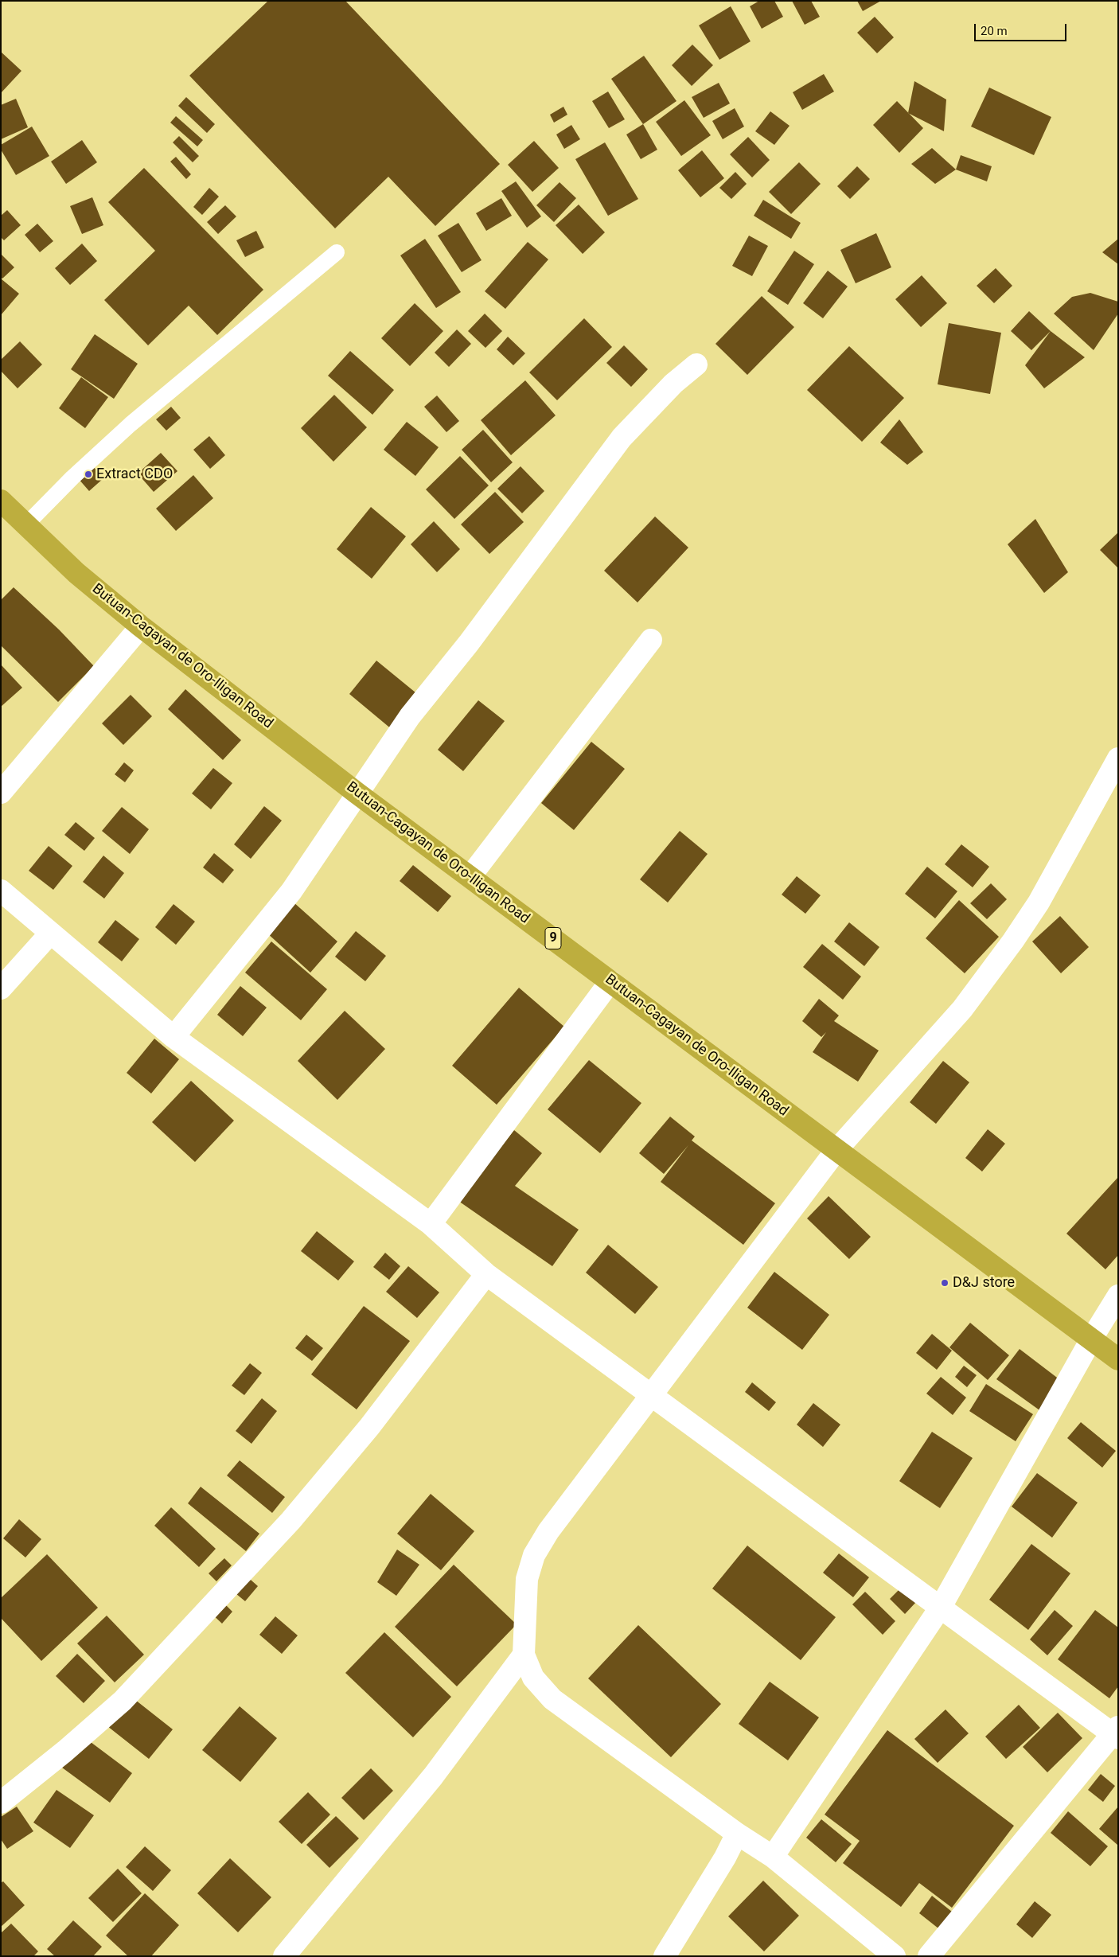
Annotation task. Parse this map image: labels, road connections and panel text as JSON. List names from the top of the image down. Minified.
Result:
{"streets":{"highway":["Butuan-Cagayan de Oro-Iligan Road","9"]},"places":["Extract CDO","D&J store"],"scale_bar":"20 m"}
